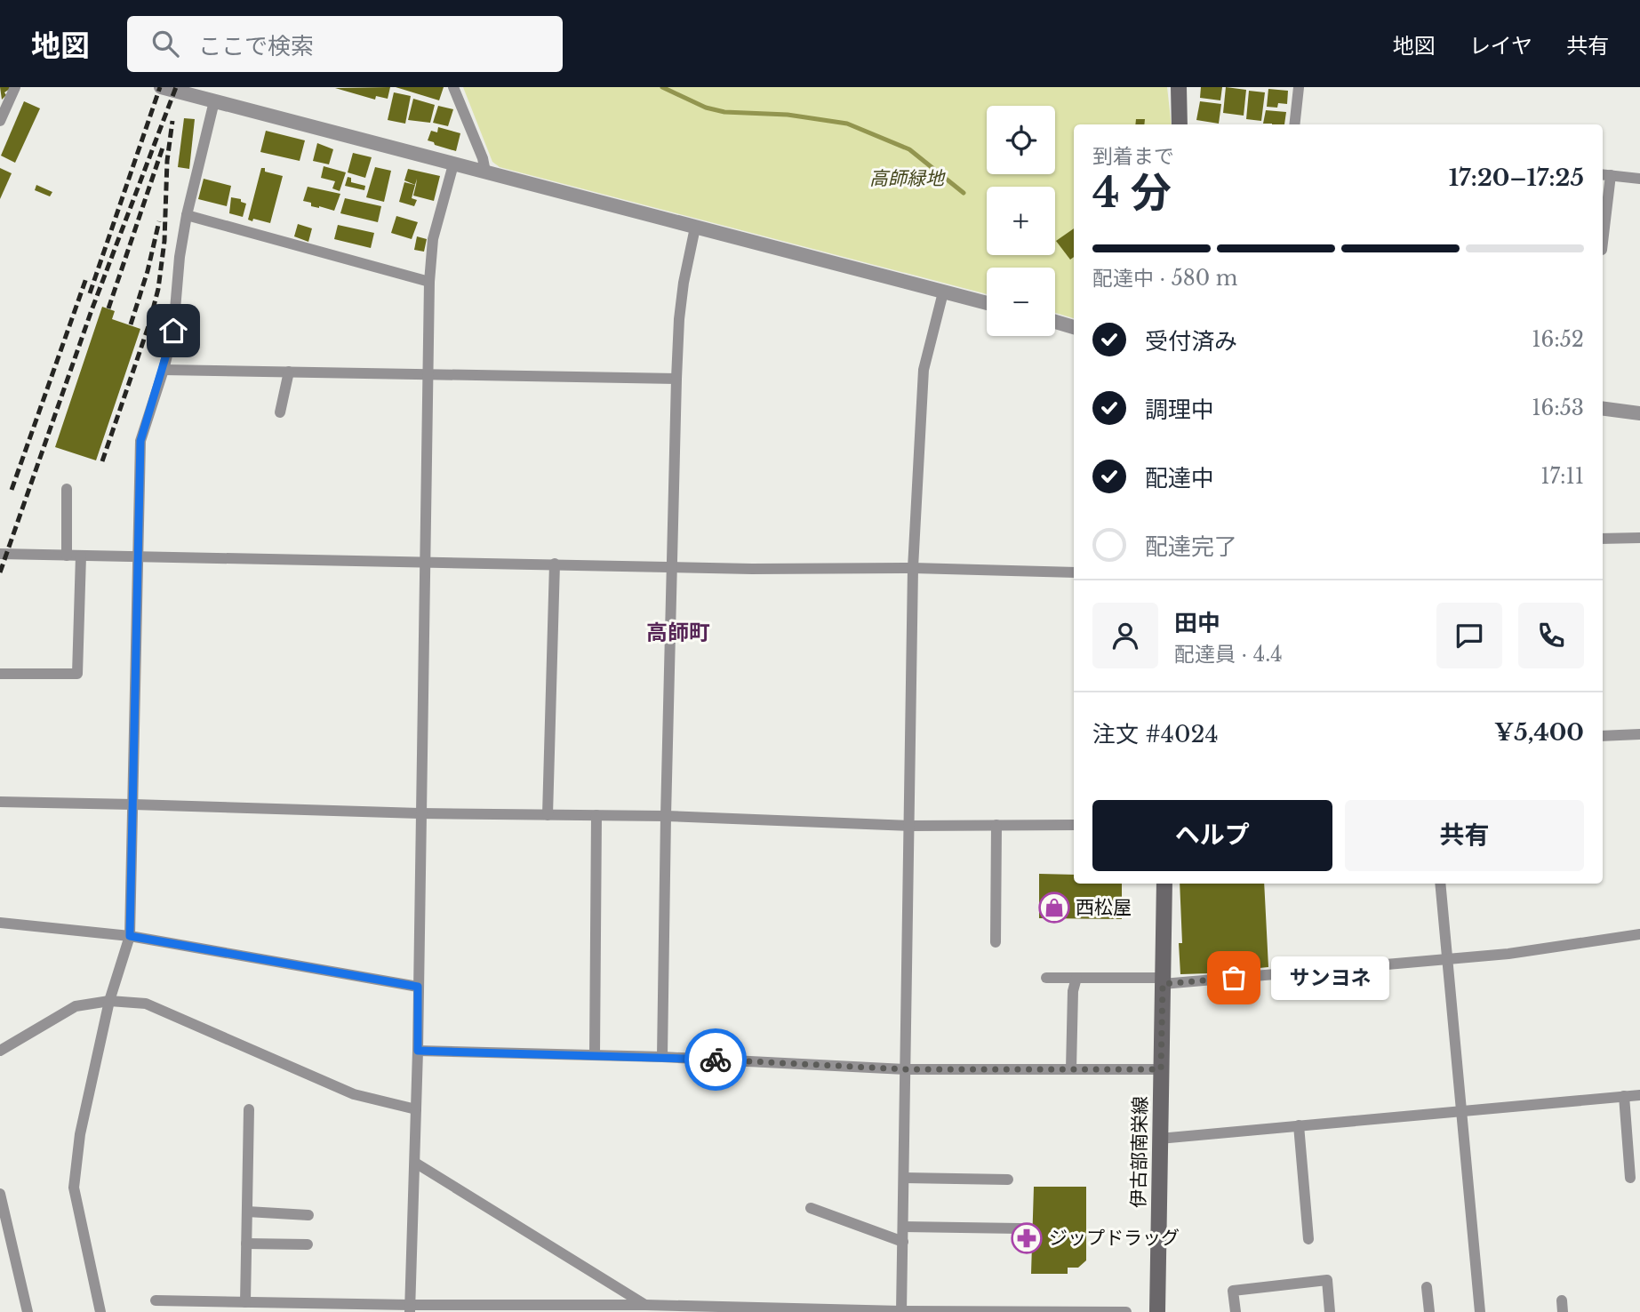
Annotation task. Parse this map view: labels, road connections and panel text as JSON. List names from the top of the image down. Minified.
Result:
{"streets":{"main road":["伊古部南栄線"]},"districts":["高師町"],"parks":["高師緑地"],"places":{"shop":["西松屋"],"other":["サンヨネ"],"pharmacy":["ジップドラッグ"]},"page":{"header":"地図","search":"ここで検索","nav":["地図","レイヤ","共有"],"map_buttons":["+","−"],"heading":["4 分","到着まで","17:20–17:25"],"panel":["田中","配達員 · 4.4","注文 #4024","¥5,400"],"bar":"配達中 · 580 m","list":[["受付済み","16:52"],["調理中","16:53"],["配達中","17:11"],"配達完了"],"buttons":["ヘルプ","共有"],"bubble":"サンヨネ"}}
